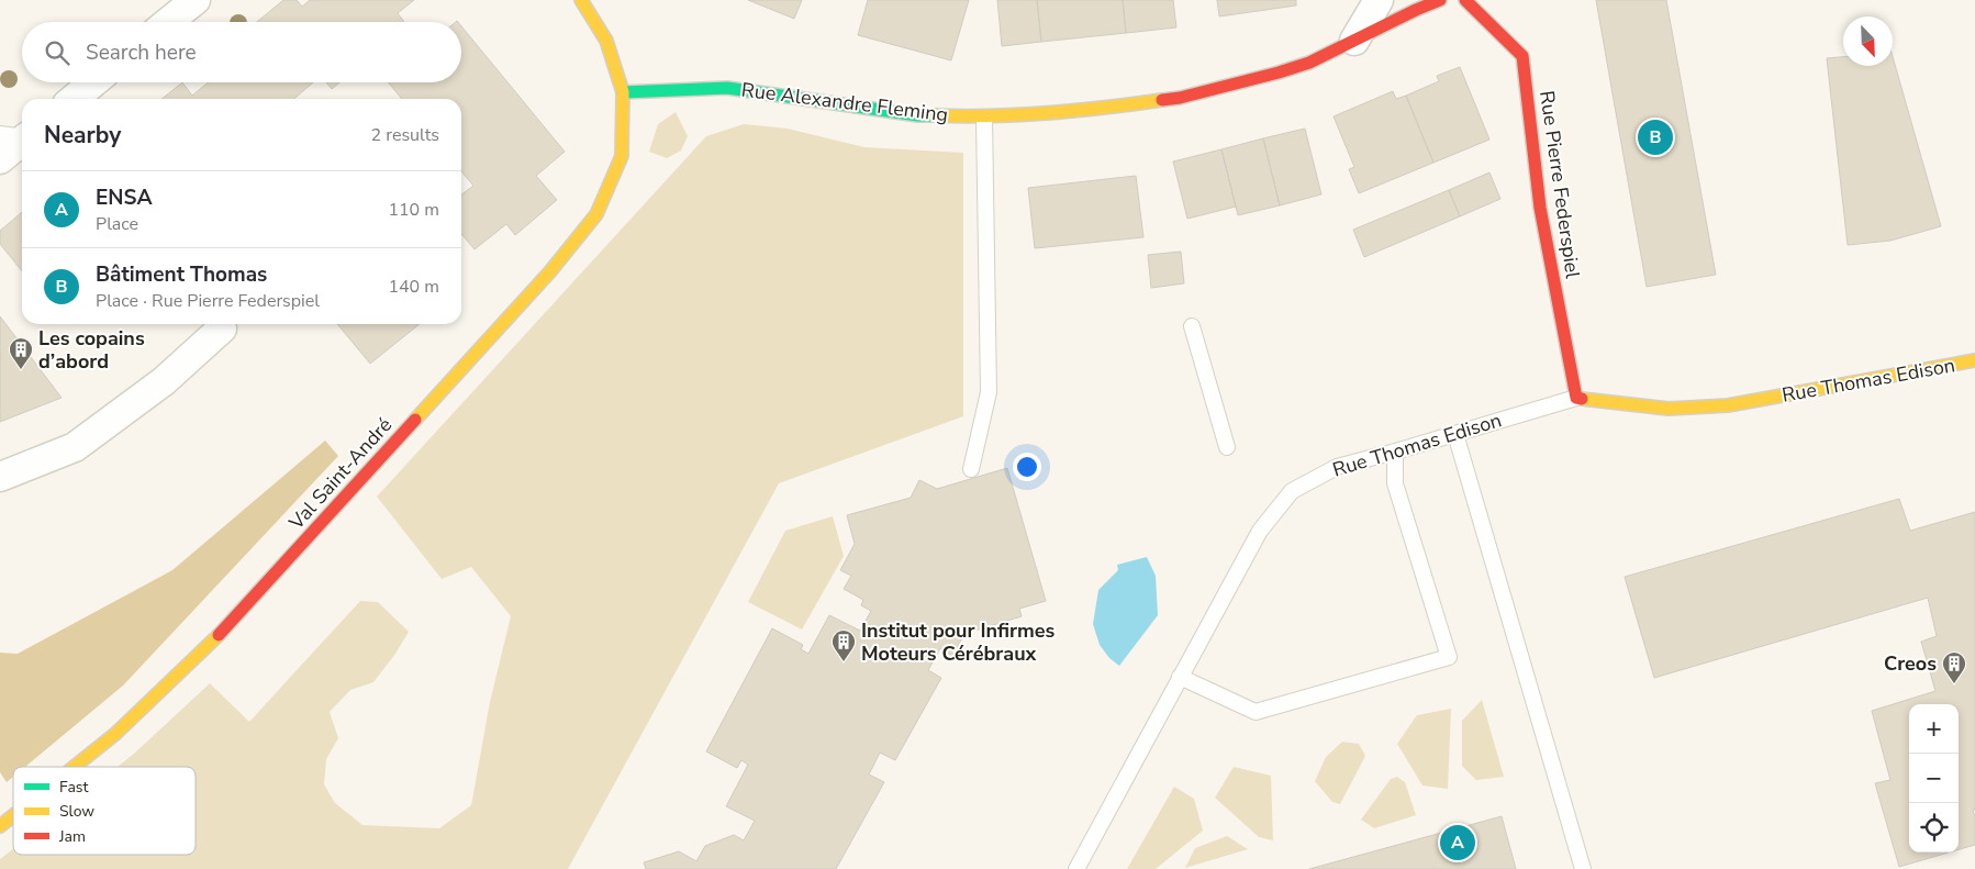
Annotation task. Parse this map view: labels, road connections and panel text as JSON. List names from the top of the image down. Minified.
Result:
{"streets":{"street":["Rue Alexandre Fleming","Rue Pierre Federspiel","Rue Thomas Edison","Val Saint-André"]},"crossings":[["Rue Alexandre Fleming","Val Saint-André"],["Rue Pierre Federspiel","Rue Thomas Edison"]],"places":{"building":["Les copains d’abord","Institut pour Infirmes Moteurs Cérébraux","Creos"]},"legend":["Fast","Slow","Jam"],"north":"bottom right","page":{"search":"Search here","heading":["Nearby","2 results"],"pins":["B","A"],"list":[{"mark":"A","name":"ENSA","note":"Place","value":"110 m"},{"mark":"B","name":"Bâtiment Thomas","note":"Place · Rue Pierre Federspiel","value":"140 m"}],"map_buttons":["+","−"]}}
